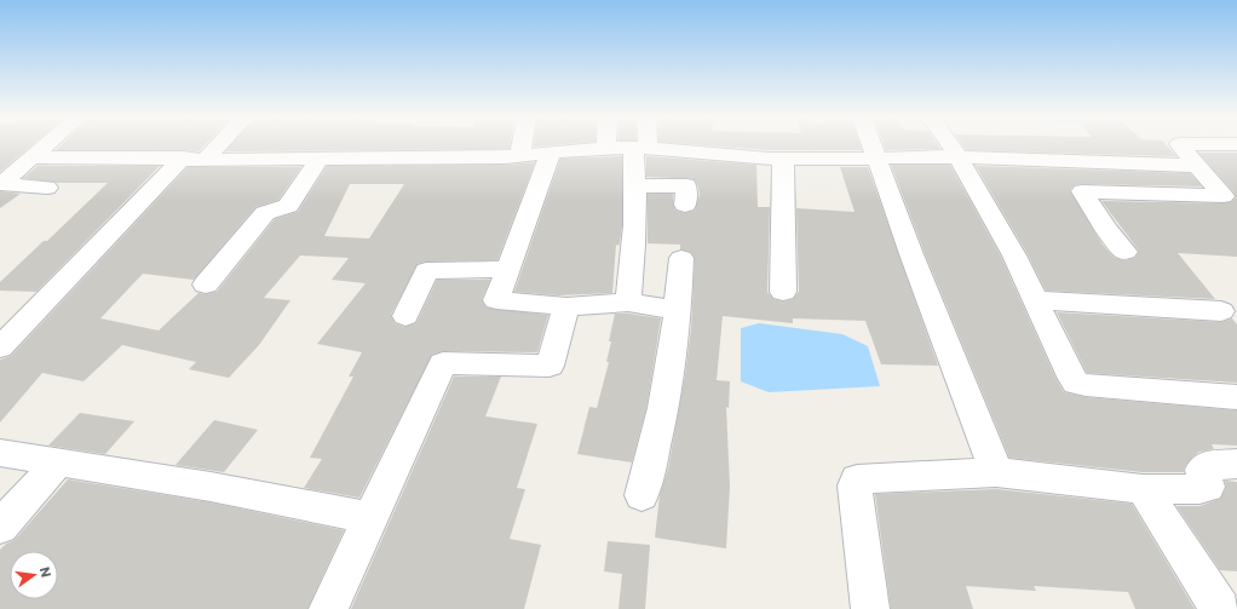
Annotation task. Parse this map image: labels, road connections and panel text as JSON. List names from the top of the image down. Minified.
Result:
{"north":"right"}
